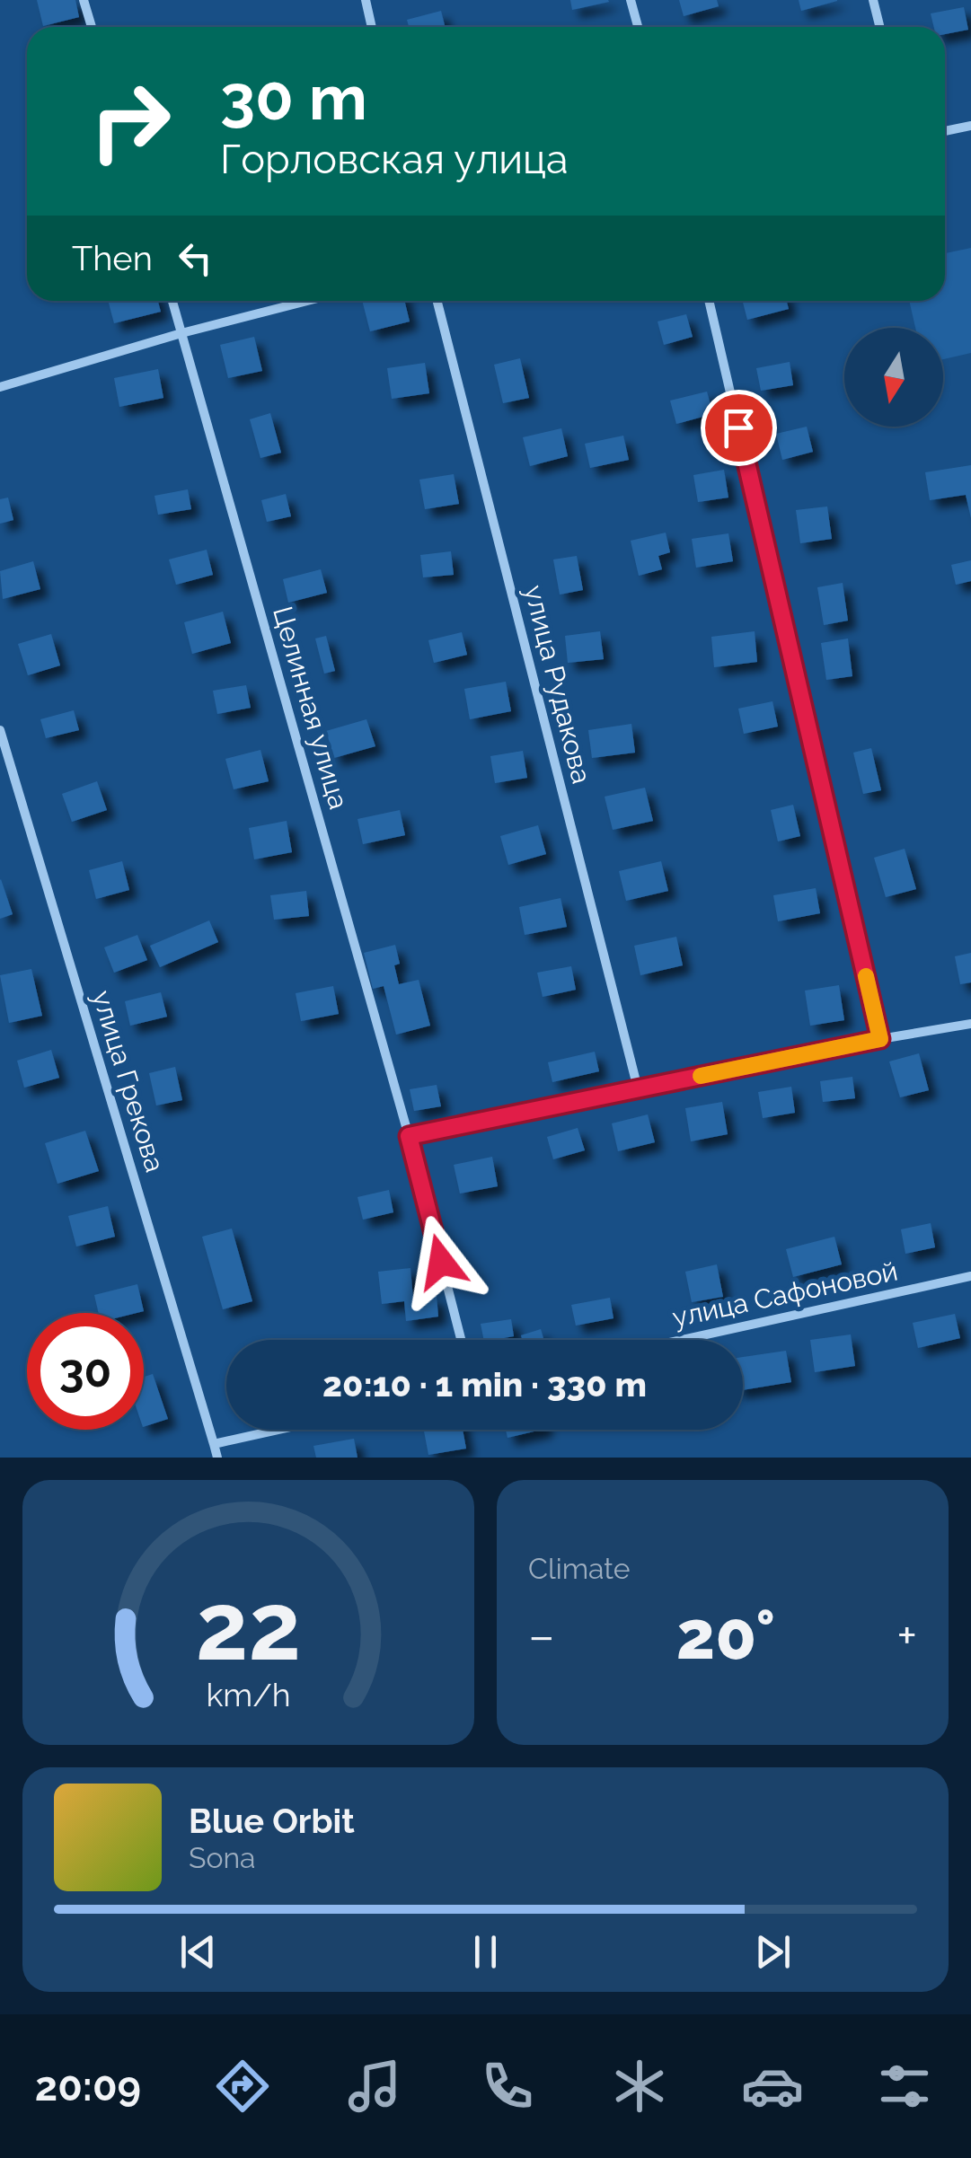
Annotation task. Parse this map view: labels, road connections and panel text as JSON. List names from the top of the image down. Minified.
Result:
{"streets":{"street":["улица Рудакова","Целинная улица","улица Грекова","улица Сафоновой"]},"north":"bottom","page":{"turn":["30 m","Горловская улица"],"then":"Then","limit":"30","trip":"20:10 · 1 min · 330 m","tile":"Climate","heat":["−","20°","+"],"song":["Blue Orbit","Sona"],"tabs":"20:09","gauge":["22","km/h"]}}
